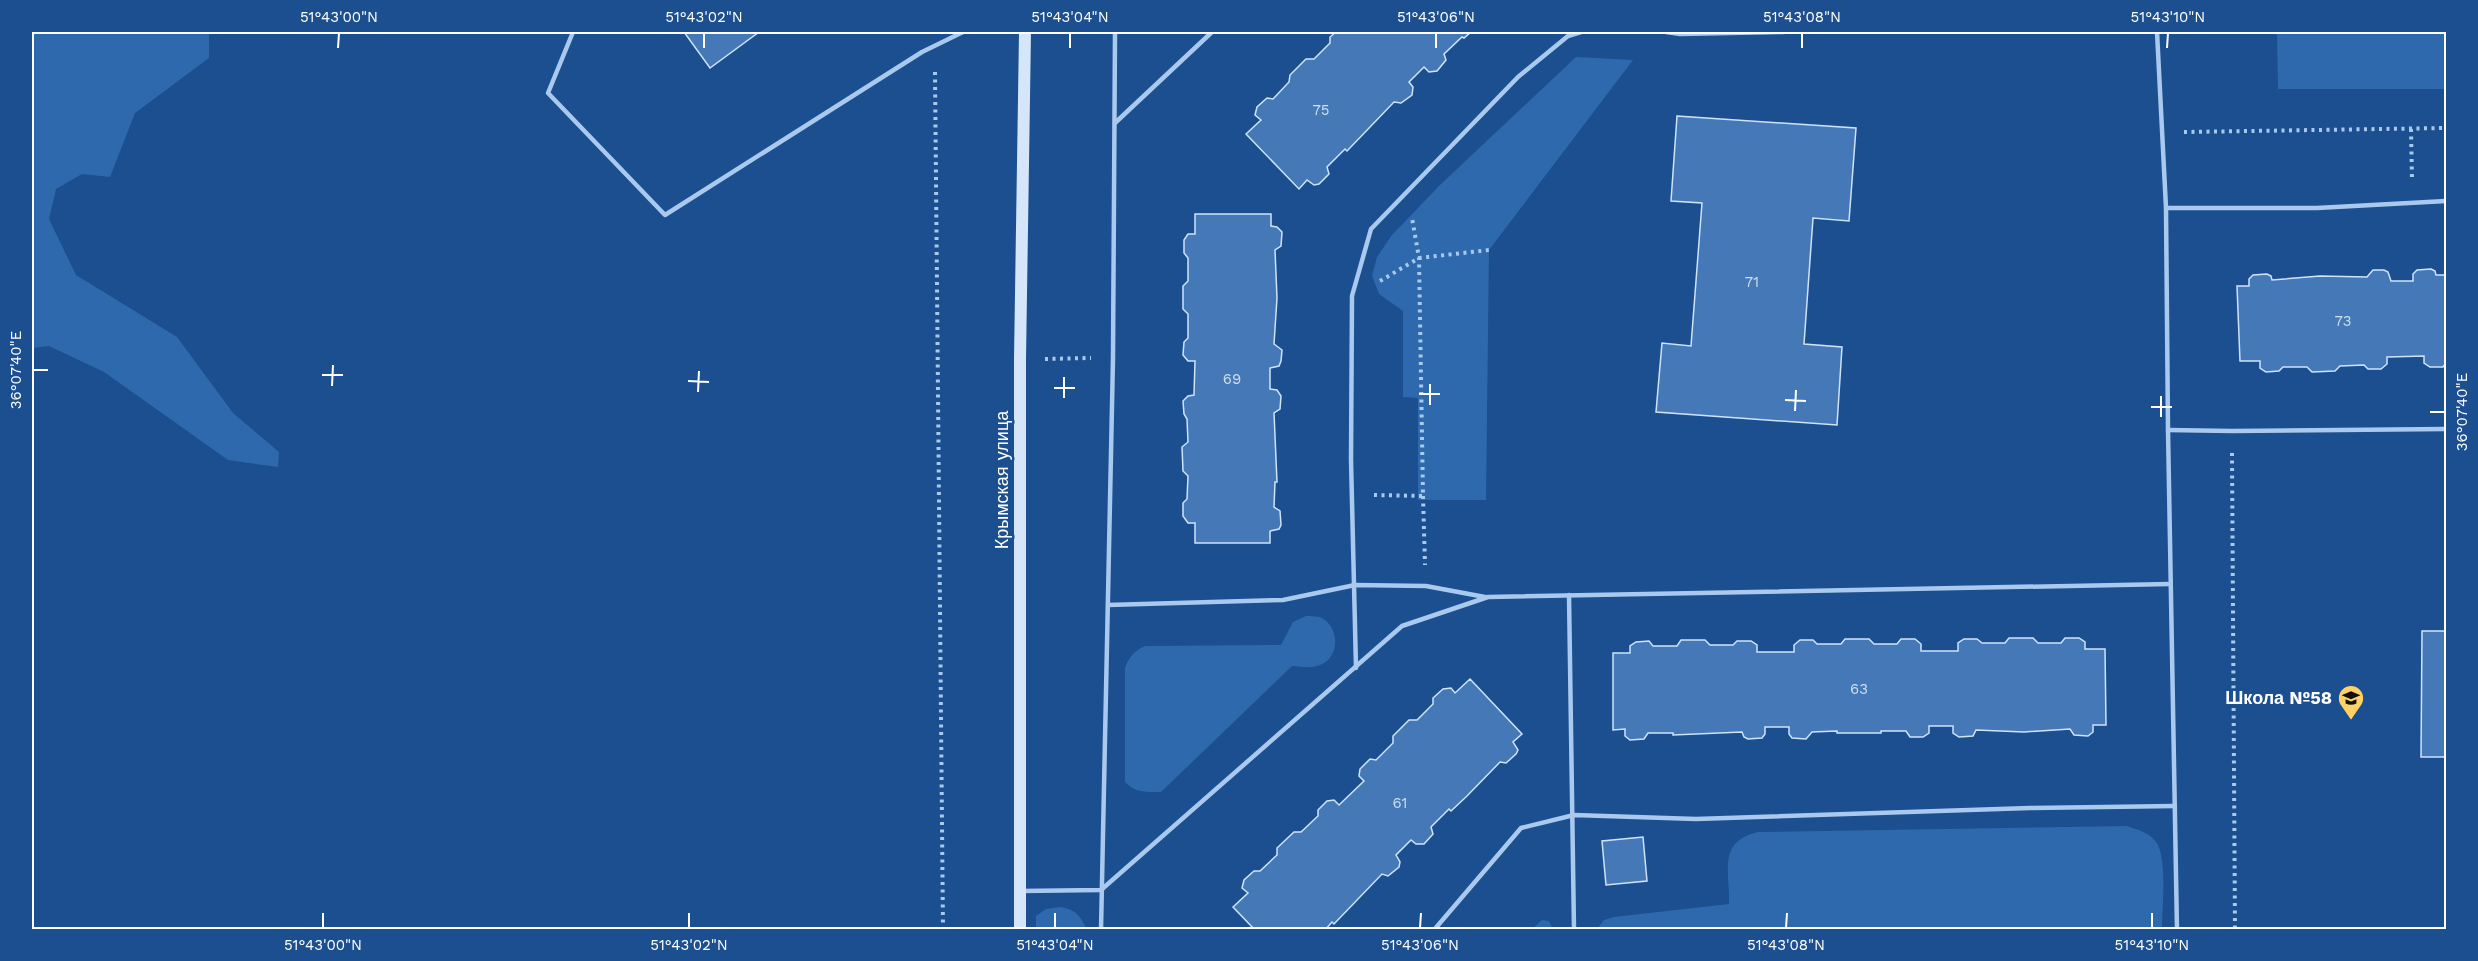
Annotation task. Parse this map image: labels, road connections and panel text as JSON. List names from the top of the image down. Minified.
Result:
{"streets":{"street":["Крымская улица"]},"places":{"school or university":["Школа №58"]},"house_numbers":["75","71","73","69","63","61"],"coordinates":["51°43'00\"N","51°43'02\"N","51°43'04\"N","51°43'06\"N","51°43'08\"N","51°43'10\"N","36°07'40\"E"]}
